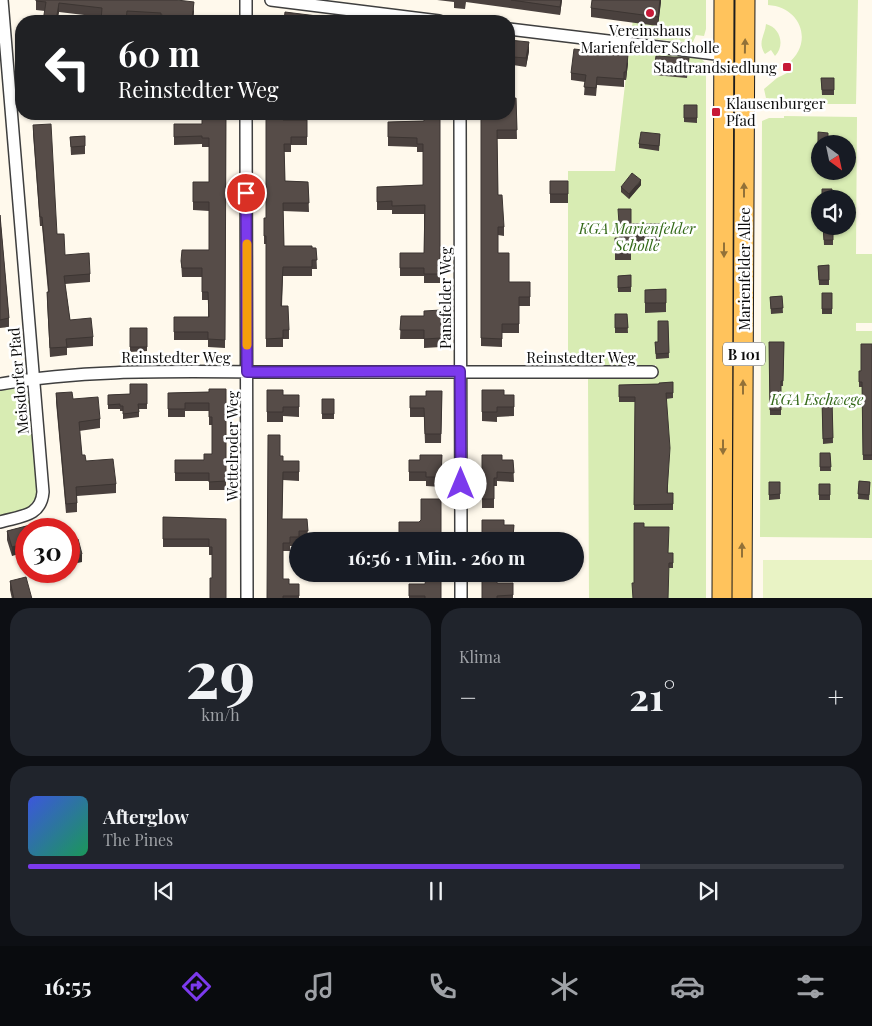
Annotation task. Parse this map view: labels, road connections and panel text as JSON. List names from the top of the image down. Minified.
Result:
{"streets":{"main road":["Marienfelder Allee","B 101"],"street":["Pansfelder Weg","Reinstedter Weg","Meisdorfer Pfad","Wettelroder Weg"]},"crossings":[["Pansfelder Weg","Reinstedter Weg"],["Reinstedter Weg","Meisdorfer Pfad"],["Reinstedter Weg","Wettelroder Weg"]],"parks":["KGA Marienfelder Scholle","KGA Eschwege"],"places":{"other":["Vereinshaus Marienfelder Scholle"],"transit":["Stadtrandsiedlung","Klausenburger Pfad"]},"north":"bottom right","page":{"turn":["60 m","Reinstedter Weg"],"limit":"30","trip":"16:56 · 1 Min. · 260 m","tile":[["29","km/h"],"Klima"],"heat":["−","21°","+"],"song":["Afterglow","The Pines"],"tabs":"16:55"}}
